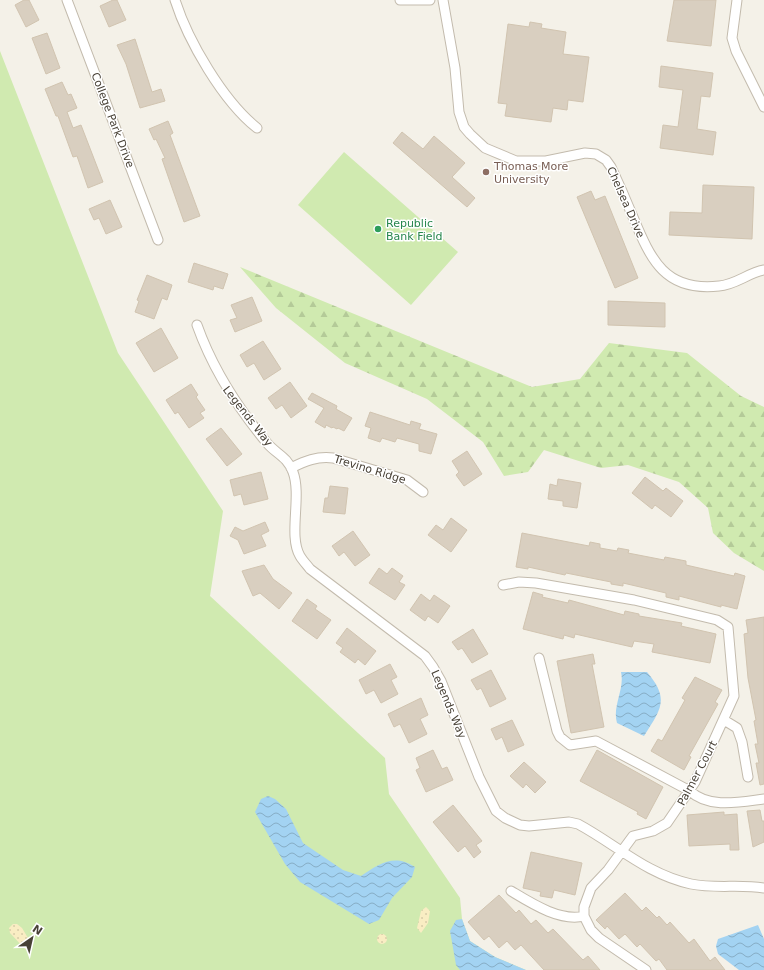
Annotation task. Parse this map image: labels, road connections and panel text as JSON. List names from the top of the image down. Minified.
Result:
{"streets":{"street":["College Park Drive","Chelsea Drive","Legends Way","Trevino Ridge","Palmer Court"]},"crossings":[["Legends Way","Trevino Ridge"],["Legends Way","Palmer Court"]],"places":["Thomas More University","Republic Bank Field"],"north":"top right"}
